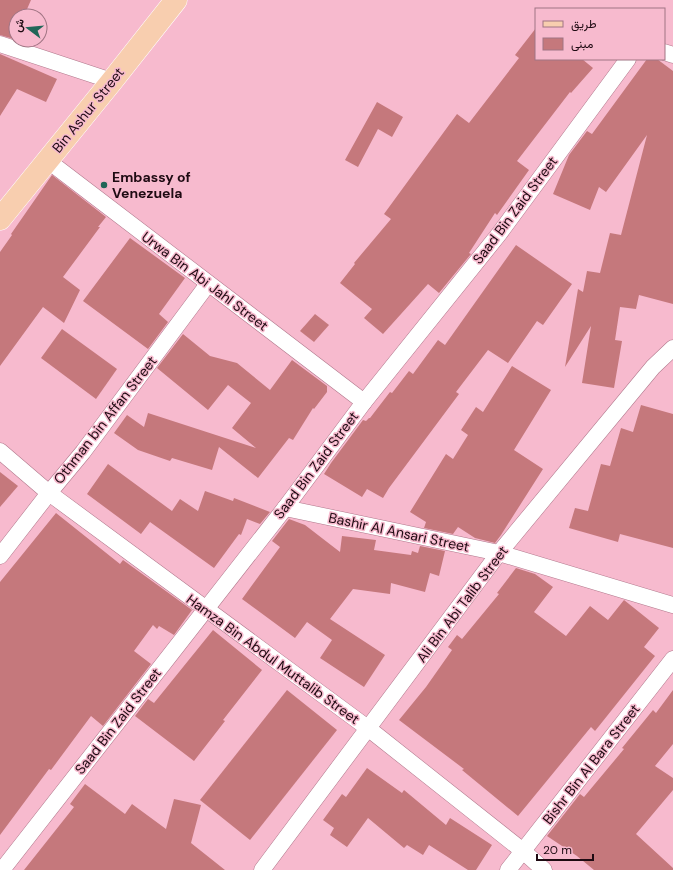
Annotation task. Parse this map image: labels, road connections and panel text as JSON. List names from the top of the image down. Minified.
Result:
{"streets":{"main road":["Bin Ashur Street"],"street":["Saad Bin Zaid Street","Urwa Bin Abi Jahl Street","Othman bin Affan Street","Bashir Al Ansari Street","Ali Bin Abi Talib Street","Hamza Bin Abdul Muttalib Street","Bishr Bin Al Bara Street"]},"crossings":[["Bin Ashur Street","Urwa Bin Abi Jahl Street"],["Saad Bin Zaid Street","Urwa Bin Abi Jahl Street"],["Saad Bin Zaid Street","Bashir Al Ansari Street"],["Saad Bin Zaid Street","Hamza Bin Abdul Muttalib Street"],["Urwa Bin Abi Jahl Street","Othman bin Affan Street"],["Othman bin Affan Street","Hamza Bin Abdul Muttalib Street"],["Bashir Al Ansari Street","Ali Bin Abi Talib Street"],["Ali Bin Abi Talib Street","Hamza Bin Abdul Muttalib Street"],["Hamza Bin Abdul Muttalib Street","Bishr Bin Al Bara Street"]],"places":["Embassy of Venezuela"],"legend":["طريق","مبنى"],"scale_bar":"20 m","north":"left"}
